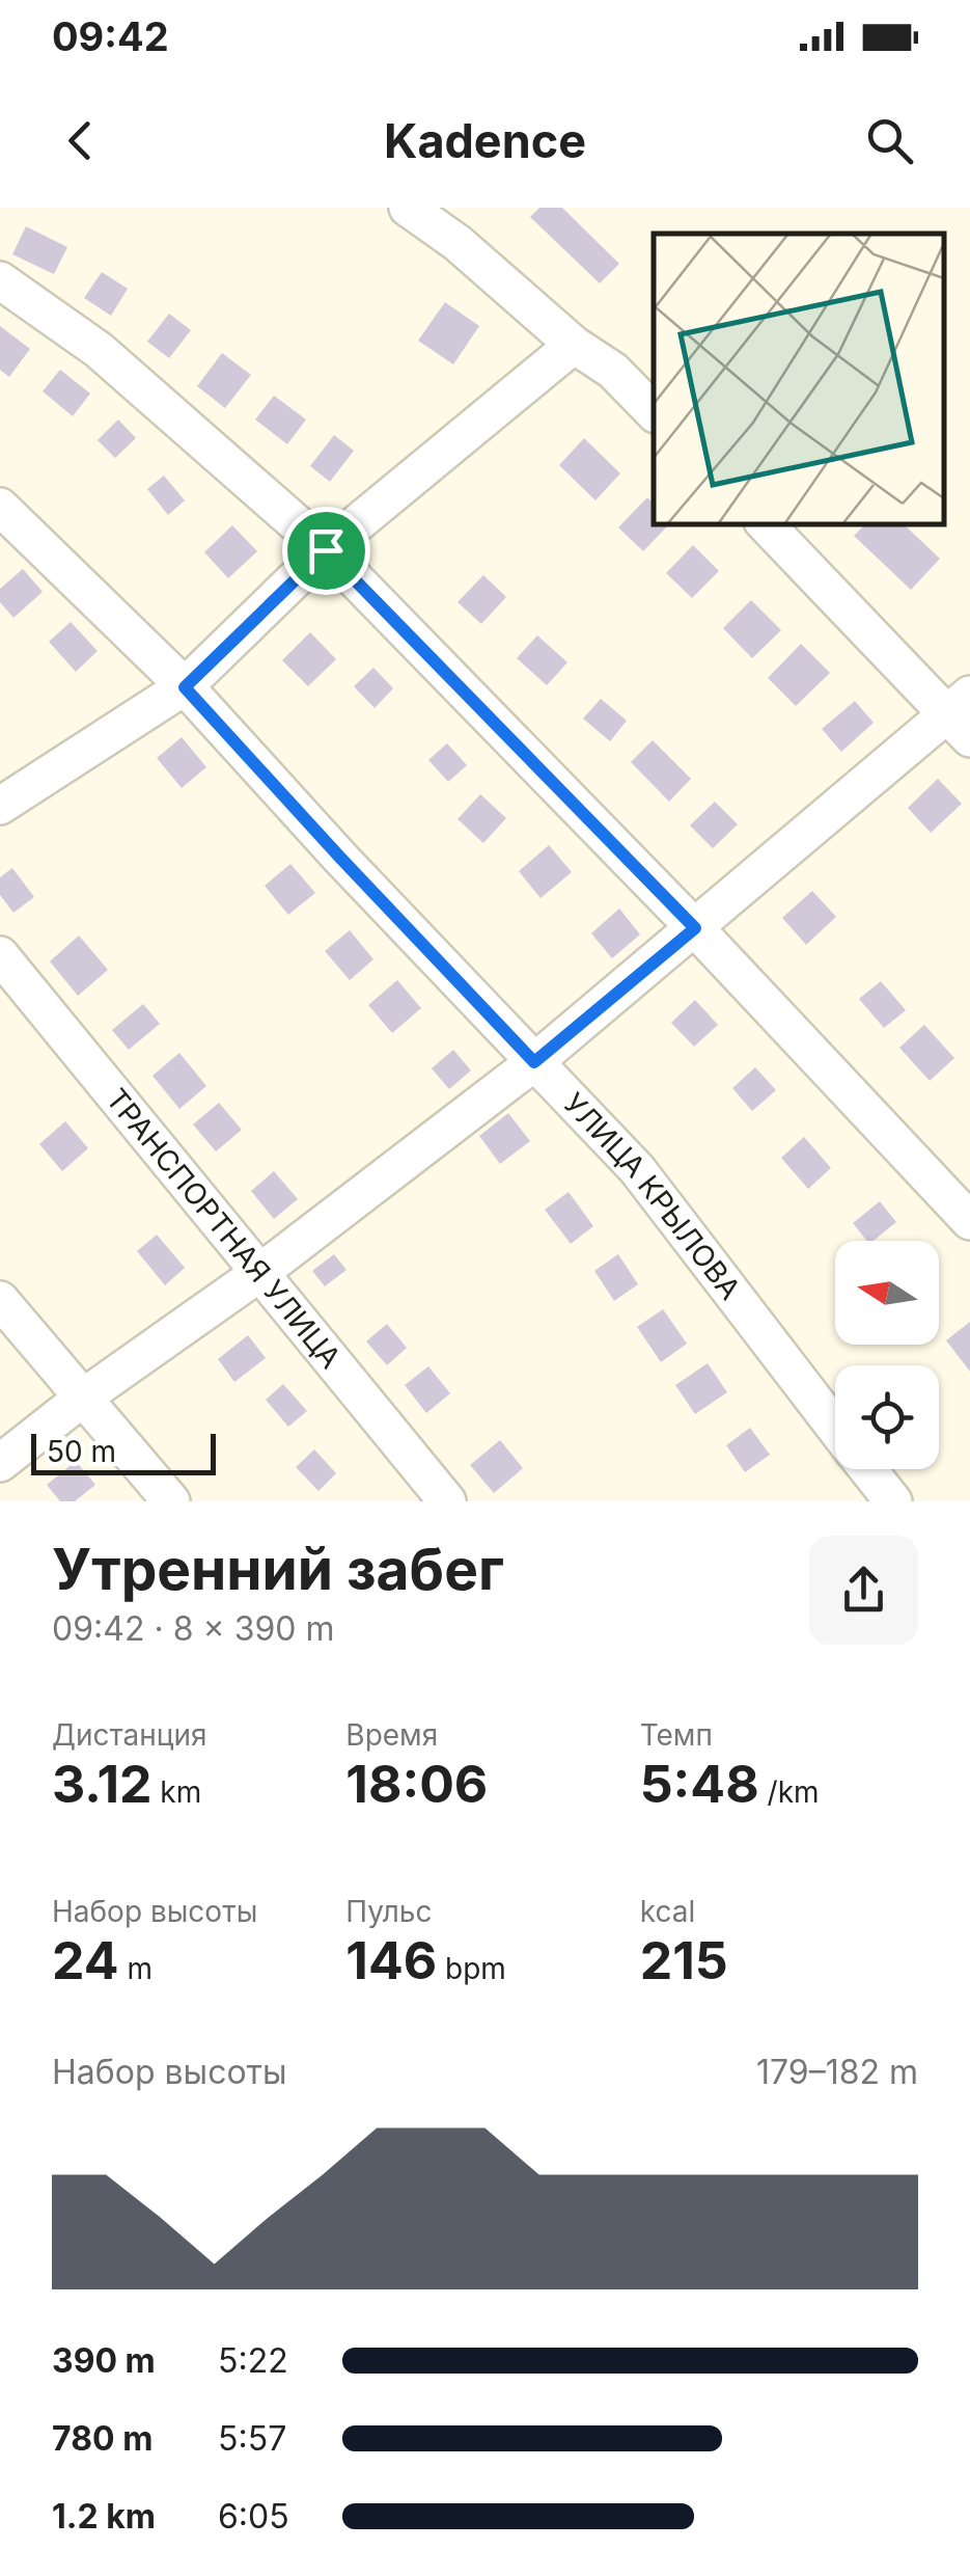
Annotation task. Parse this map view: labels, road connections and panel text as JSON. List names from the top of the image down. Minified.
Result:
{"streets":{"street":["УЛИЦА КРЫЛОВА","ТРАНСПОРТНАЯ УЛИЦА"]},"scale_bar":"50 m","north":"left","page":{"status":"09:42","header":"Kadence","scale":"50 m","heading":["Утренний забег","09:42 · 8 × 390 m"],"stats":[["Дистанция","3.12 km"],["Время","18:06"],["Темп","5:48 /km"],["Набор высоты","24 m"],["Пульс","146 bpm"],["kcal","215"]],"chart":["Набор высоты","179–182 m"],"list":[{"name":"390 m","note":"5:22"},{"name":"780 m","note":"5:57"},{"name":"1.2 km","note":"6:05"}]}}
